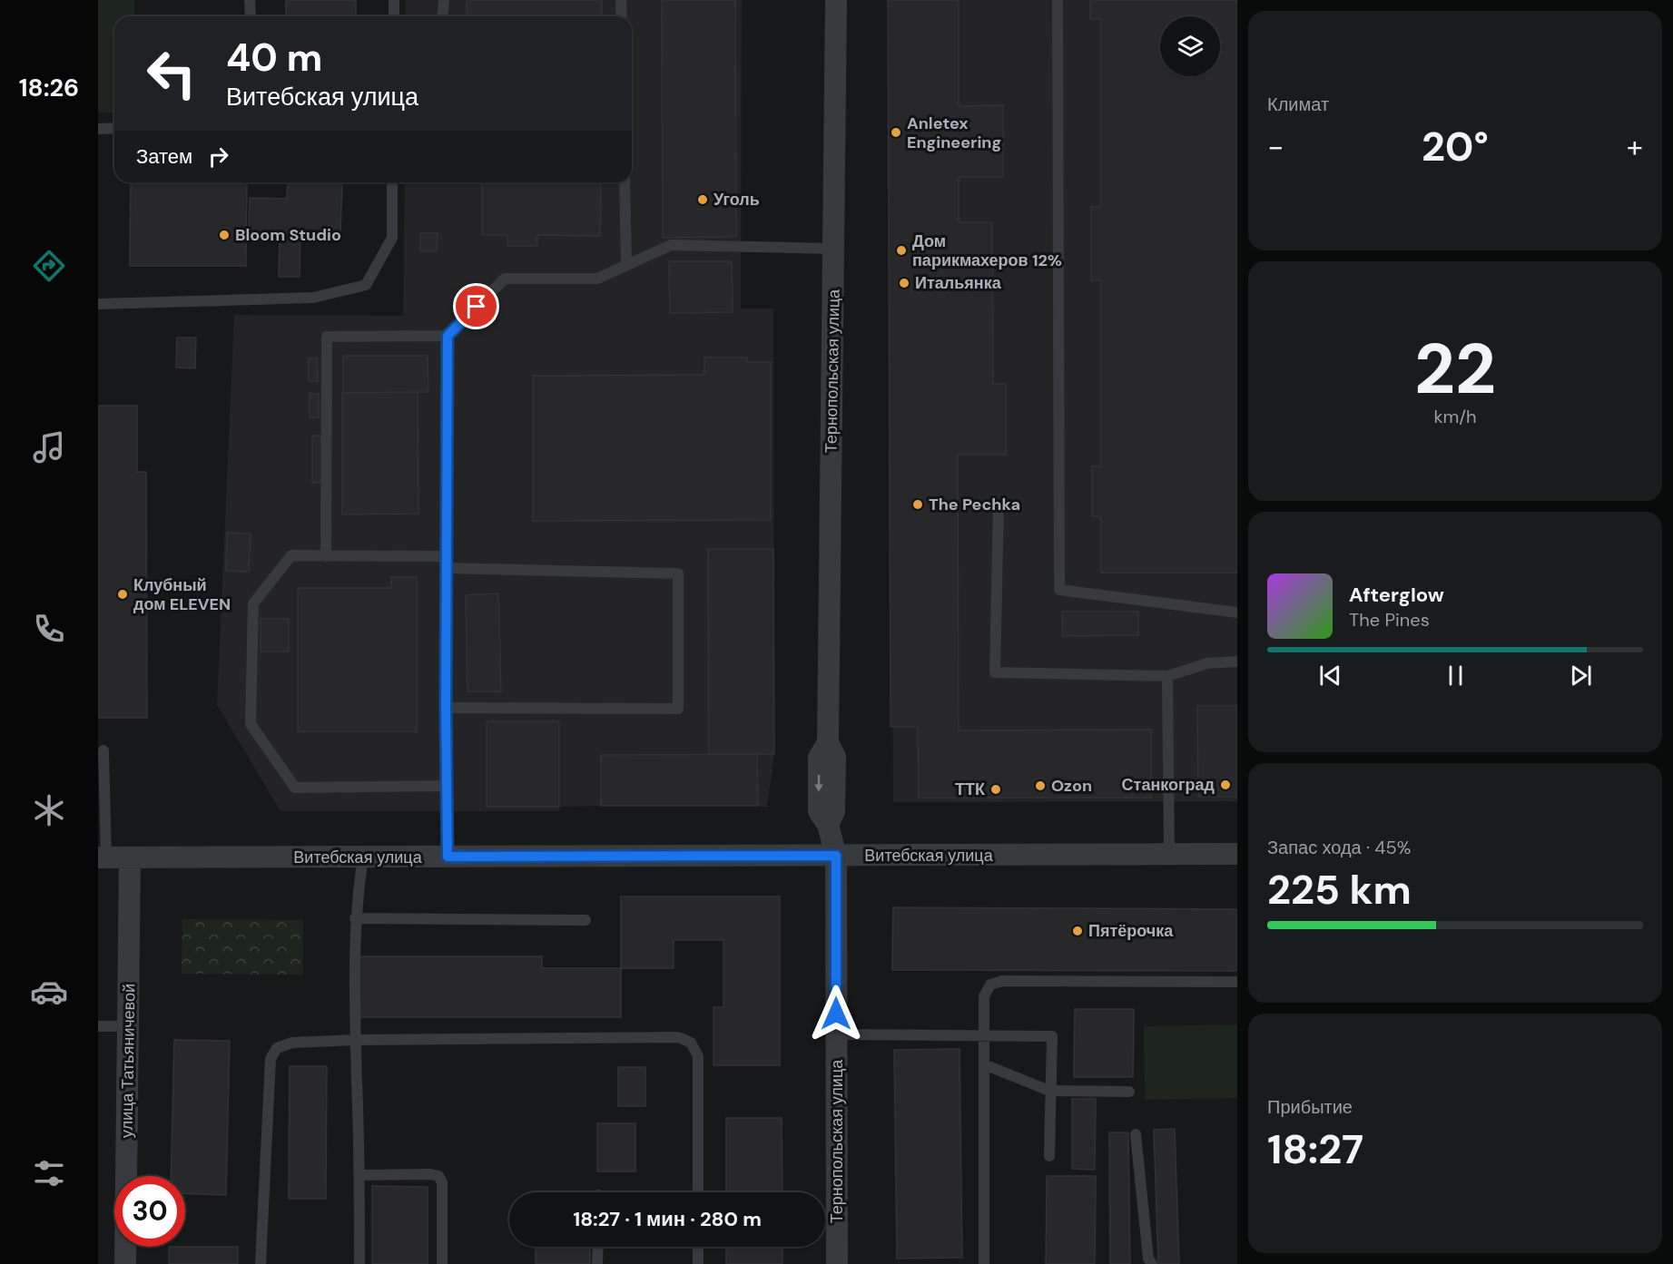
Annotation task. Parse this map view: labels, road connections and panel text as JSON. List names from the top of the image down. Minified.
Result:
{"streets":{"street":["Тернопольская улица","Витебская улица","улица Татьяничевой"]},"crossings":[["Тернопольская улица","Витебская улица"],["Витебская улица","улица Татьяничевой"]],"places":["Anletex Engineering","Уголь","Bloom Studio","Дом парикмахеров 12%","Итальянка","The Pechka","Клубный дом ELEVEN","Станкоград","Ozon","ТТК","Пятёрочка"],"page":{"tabs":"18:26","tile":["Климат",["22","km/h"],["Запас хода · 45%","225 km"],["Прибытие","18:27"]],"turn":["40 m","Витебская улица"],"heat":["−","20°","+"],"then":"Затем","song":["Afterglow","The Pines"],"limit":"30","trip":"18:27 · 1 мин · 280 m"}}
